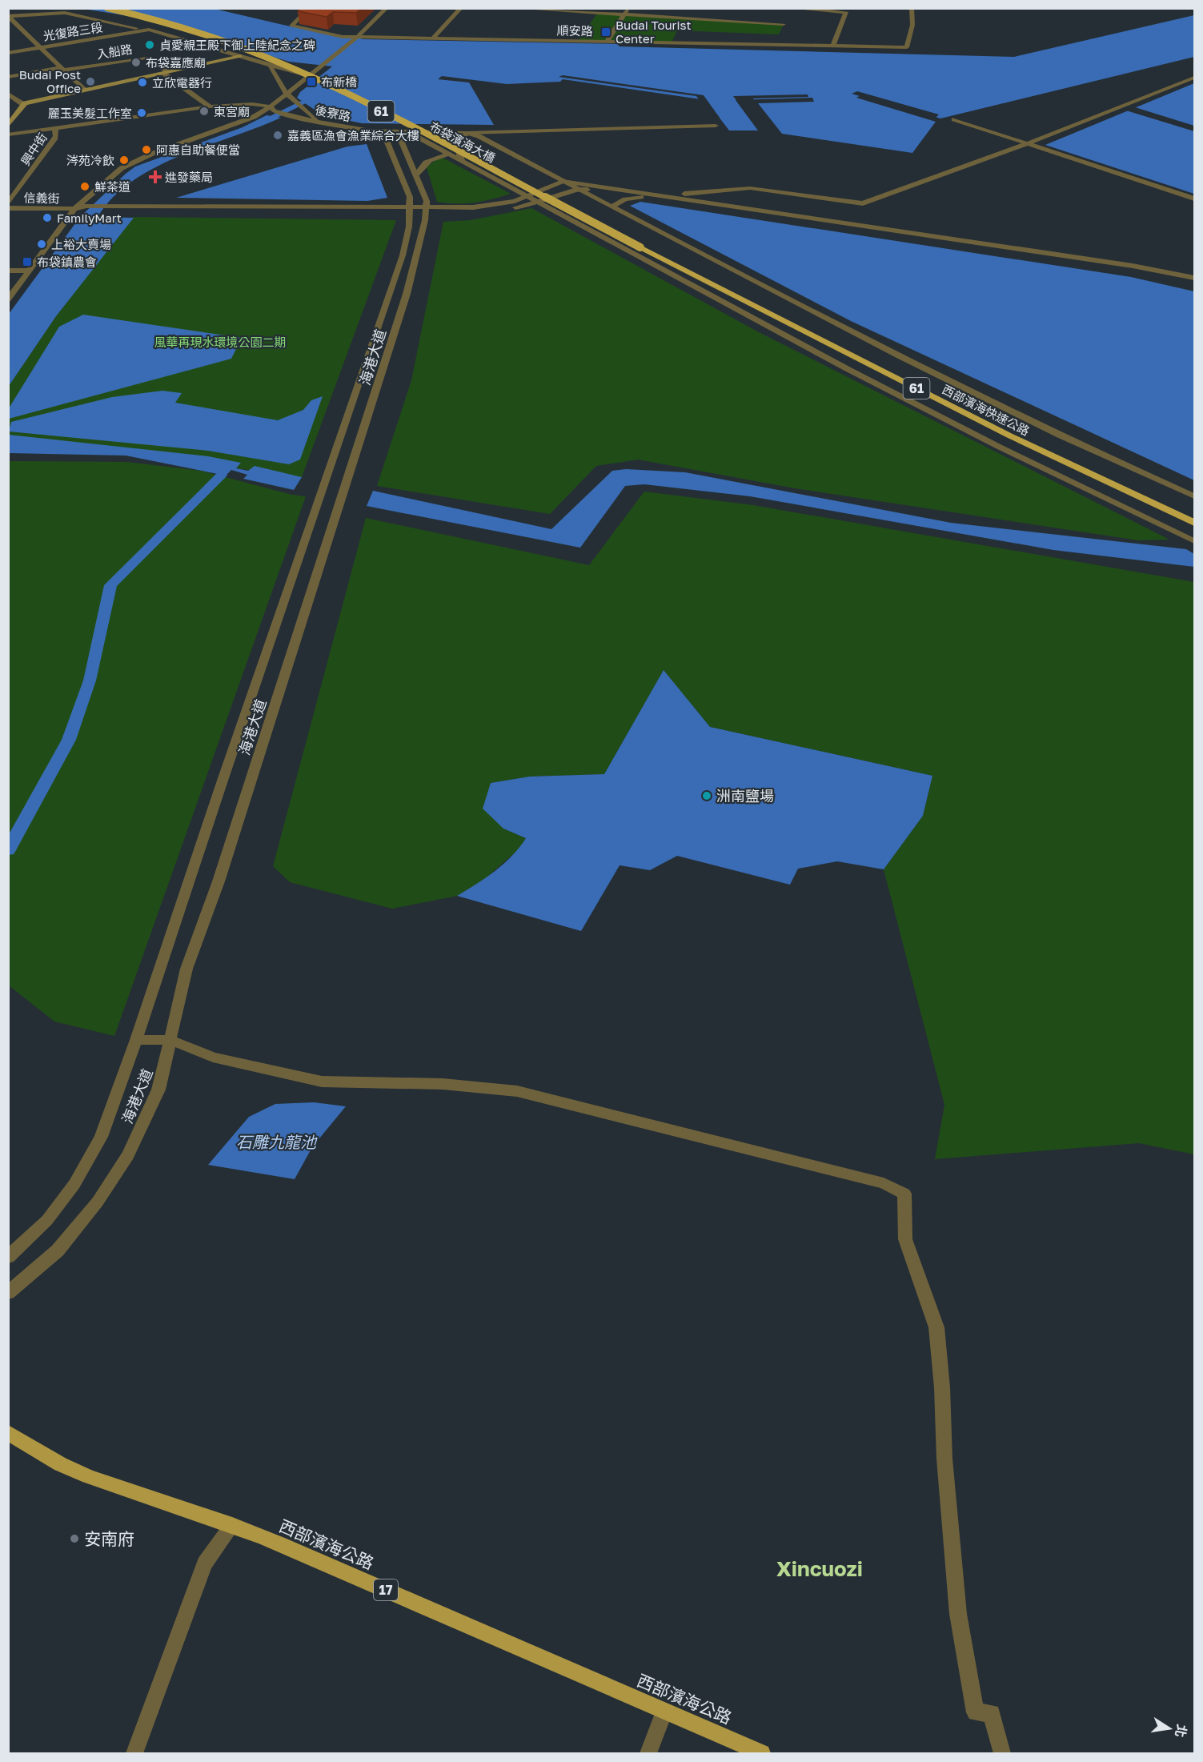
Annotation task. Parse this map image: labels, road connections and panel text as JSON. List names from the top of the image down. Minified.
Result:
{"streets":{"highway":["61","布袋濱海大橋","西部濱海快速公路"],"main road":["西部濱海公路","17"],"street":["順安路","光復路三段","入船路","後寮路","興中街","信義街","海港大道"]},"crossings":[["入船路","後寮路"],["後寮路","興中街"],["後寮路","海港大道"],["布袋濱海大橋","西部濱海快速公路"],["信義街","海港大道"]],"districts":["Xincuozi"],"water":["石雕九龍池"],"parks":["風華再現水環境公園二期"],"places":{"transit":["Budai Tourist Center","布新橋","布袋鎮農會"],"other":["貞愛親王殿下御上陸紀念之碑","布袋嘉應廟","Budai Post Office","立欣電器行","東宮廟","麗玉美髮工作室","嘉義區漁會漁業綜合大樓","阿惠自助餐便當","涔苑冷飲","鮮茶道","FamilyMart","上裕大賣場","洲南鹽場","安南府"],"health":["進發藥局"]},"north":"right"}
